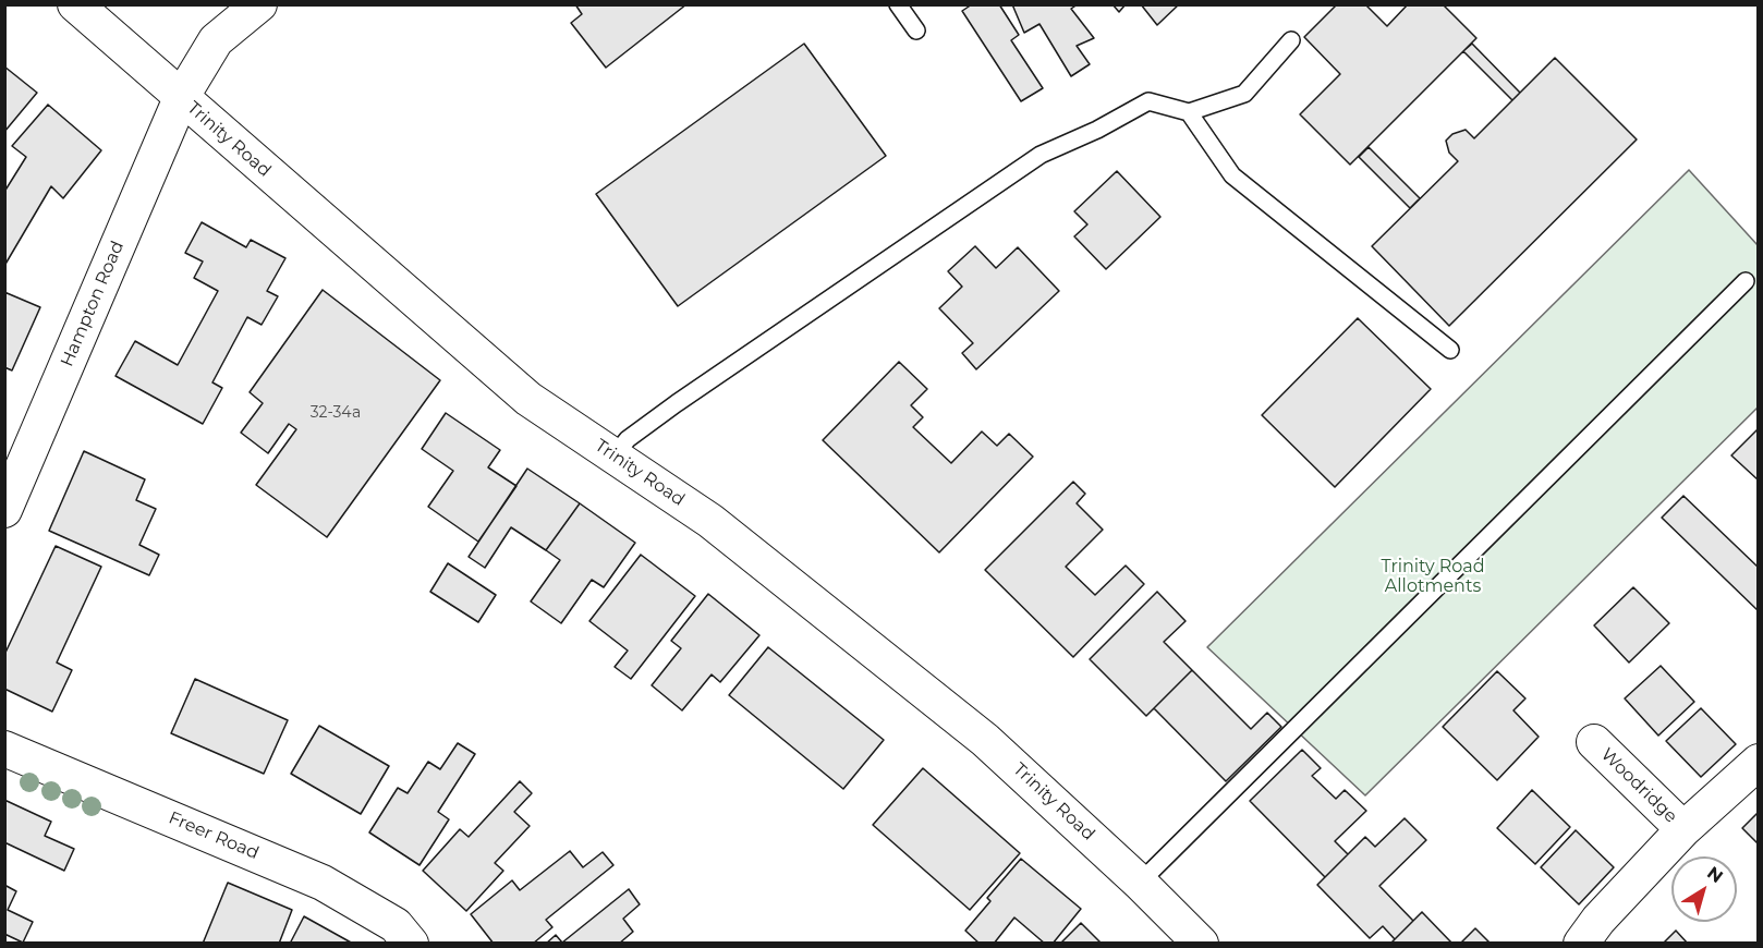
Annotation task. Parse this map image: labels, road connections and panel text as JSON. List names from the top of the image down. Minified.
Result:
{"streets":{"street":["Trinity Road","Hampton Road","Woodridge","Freer Road"]},"crossings":[["Trinity Road","Hampton Road"]],"parks":["Trinity Road Allotments"],"house_numbers":["32-34a"],"north":"top right"}
